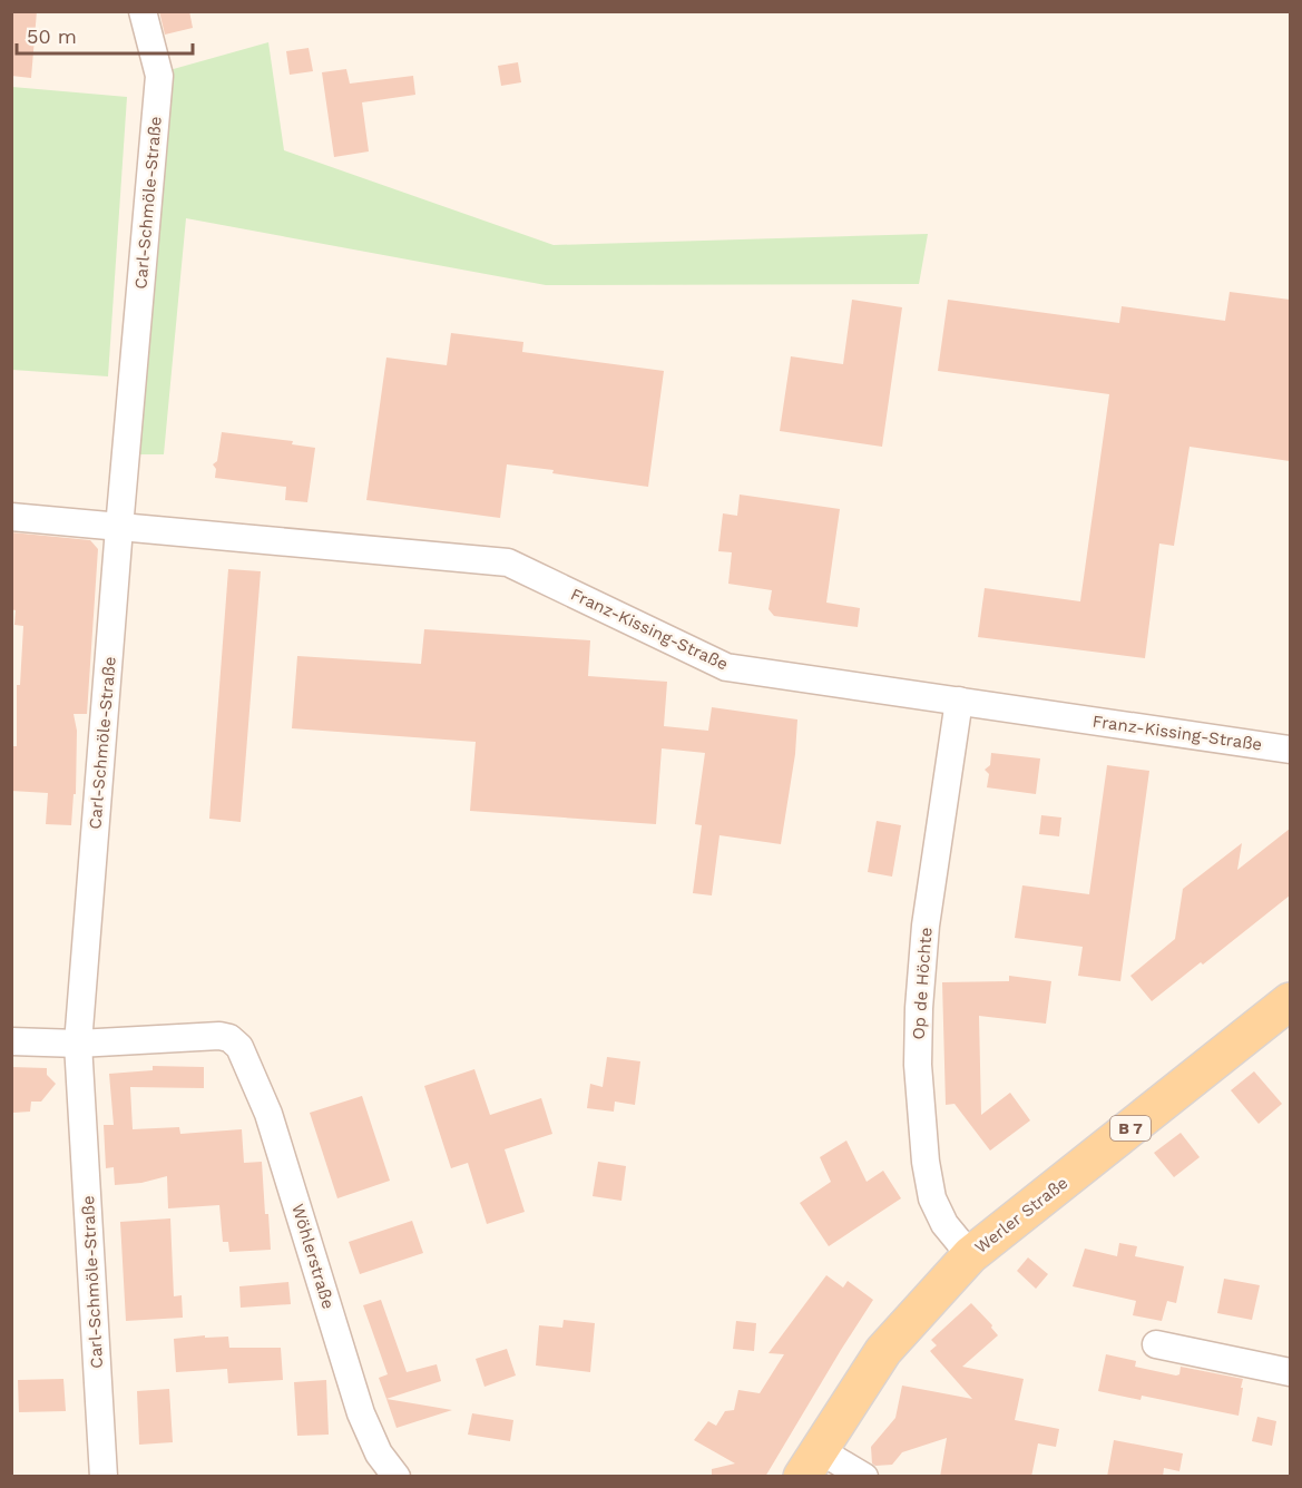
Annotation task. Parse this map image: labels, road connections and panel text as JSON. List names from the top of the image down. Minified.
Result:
{"streets":{"main road":["B 7","Werler Straße"],"street":["Carl-Schmöle-Straße","Franz-Kissing-Straße","Op de Höchte","Wöhlerstraße"]},"crossings":[["Carl-Schmöle-Straße","Franz-Kissing-Straße"],["Carl-Schmöle-Straße","Wöhlerstraße"],["Franz-Kissing-Straße","Op de Höchte"],["Op de Höchte","Werler Straße"]],"scale_bar":"50 m"}
